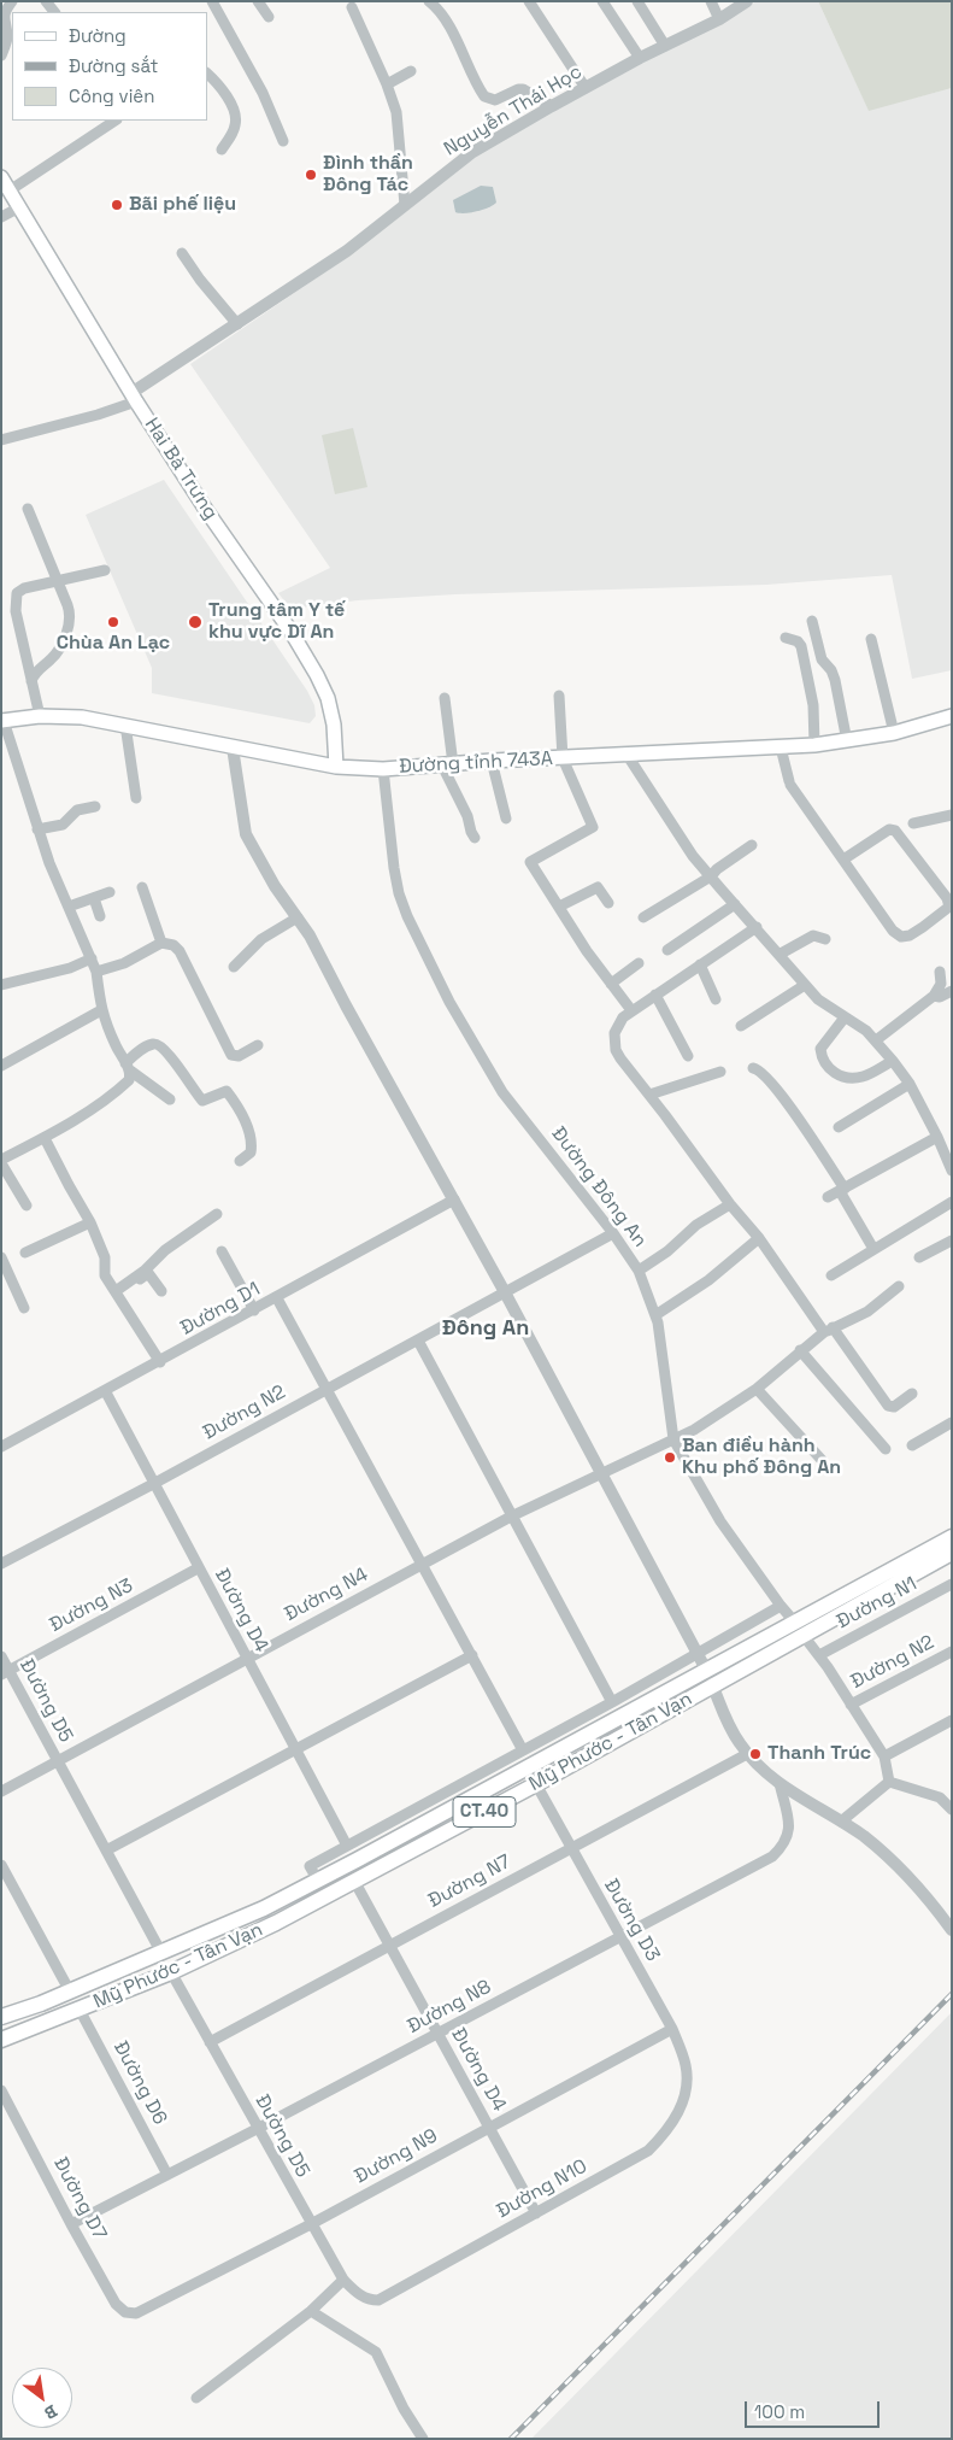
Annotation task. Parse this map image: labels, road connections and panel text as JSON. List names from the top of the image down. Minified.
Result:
{"streets":{"main road":["Hai Bà Trưng","Đường tỉnh 743A","Mỹ Phước - Tân Vạn","CT.40"],"street":["Nguyễn Thái Học","Đường Đông An","Đường D1","Đường N2","Đường N4","Đường N1","Đường N3","Đường D4","Đường D5","Đường N7","Đường D3","Đường N8","Đường D6","Đường N9","Đường N10","Đường D7"]},"crossings":[["Nguyễn Thái Học","Hai Bà Trưng"],["Hai Bà Trưng","Đường tỉnh 743A"],["Đường tỉnh 743A","Đường Đông An"],["Đường Đông An","Đường N2"],["Đường Đông An","Đường N4"],["Đường Đông An","Mỹ Phước - Tân Vạn"],["Đường D1","Đường D4"],["Đường N2","Đường D4"],["Đường N4","Đường D4"],["Đường N4","Đường D5"],["Đường N3","Đường D4"],["Đường N3","Đường D5"],["Đường D4","Mỹ Phước - Tân Vạn"],["Đường D4","Đường N7"],["Đường D4","Đường N8"],["Đường D4","Đường N9"],["Đường D4","Đường N10"],["Đường D5","Mỹ Phước - Tân Vạn"],["Đường D5","Đường N7"],["Đường D5","Đường N8"],["Đường D5","Đường N9"],["Đường D5","Đường N10"],["Mỹ Phước - Tân Vạn","Đường D3"],["Mỹ Phước - Tân Vạn","Đường D6"],["Đường N7","Đường D3"],["Đường D3","Đường N8"],["Đường D3","Đường N9"],["Đường D3","Đường N10"],["Đường N8","Đường D6"],["Đường N8","Đường D7"],["Đường N9","Đường D7"]],"districts":["Đông An"],"places":["Đình thần Đông Tác","Bãi phế liệu","Chùa An Lạc","Trung tâm Y tế khu vực Dĩ An","Ban điều hành Khu phố Đông An","Thanh Trúc"],"legend":["Đường","Đường sắt","Công viên"],"scale_bar":"100 m","north":"bottom right"}
